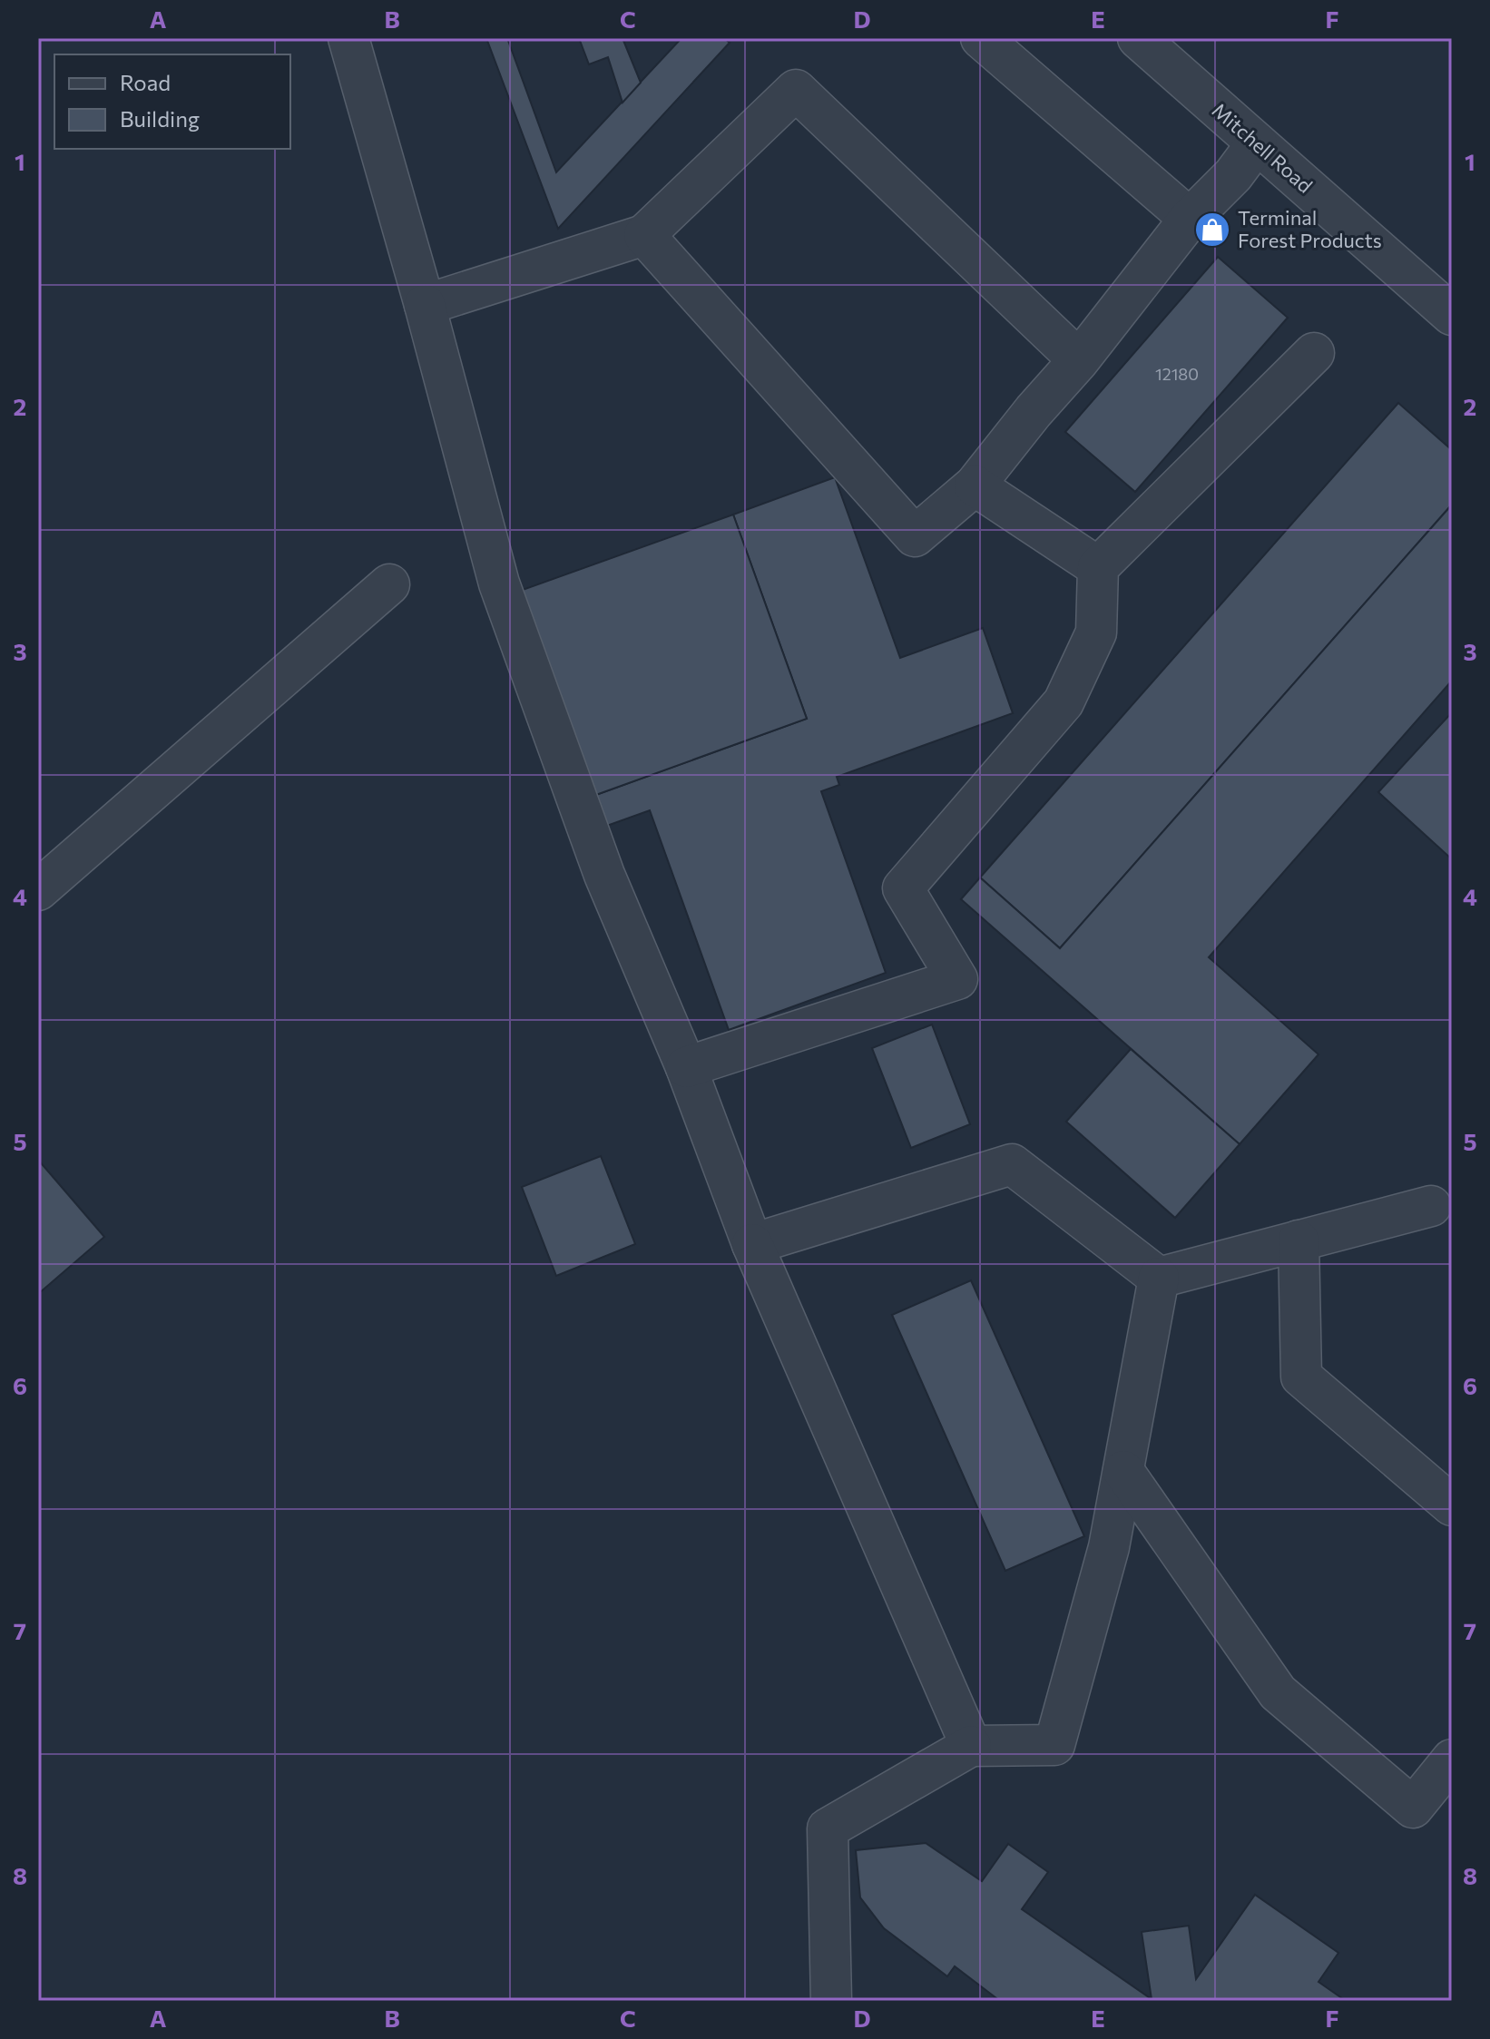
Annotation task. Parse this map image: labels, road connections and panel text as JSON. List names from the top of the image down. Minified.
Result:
{"streets":{"street":["Mitchell Road"]},"places":{"shop":["Terminal Forest Products"]},"house_numbers":["12180"],"legend":["Road","Building"],"grid":{"columns":["A","B","C","D","E","F"],"rows":["1","2","3","4","5","6","7","8"]}}
